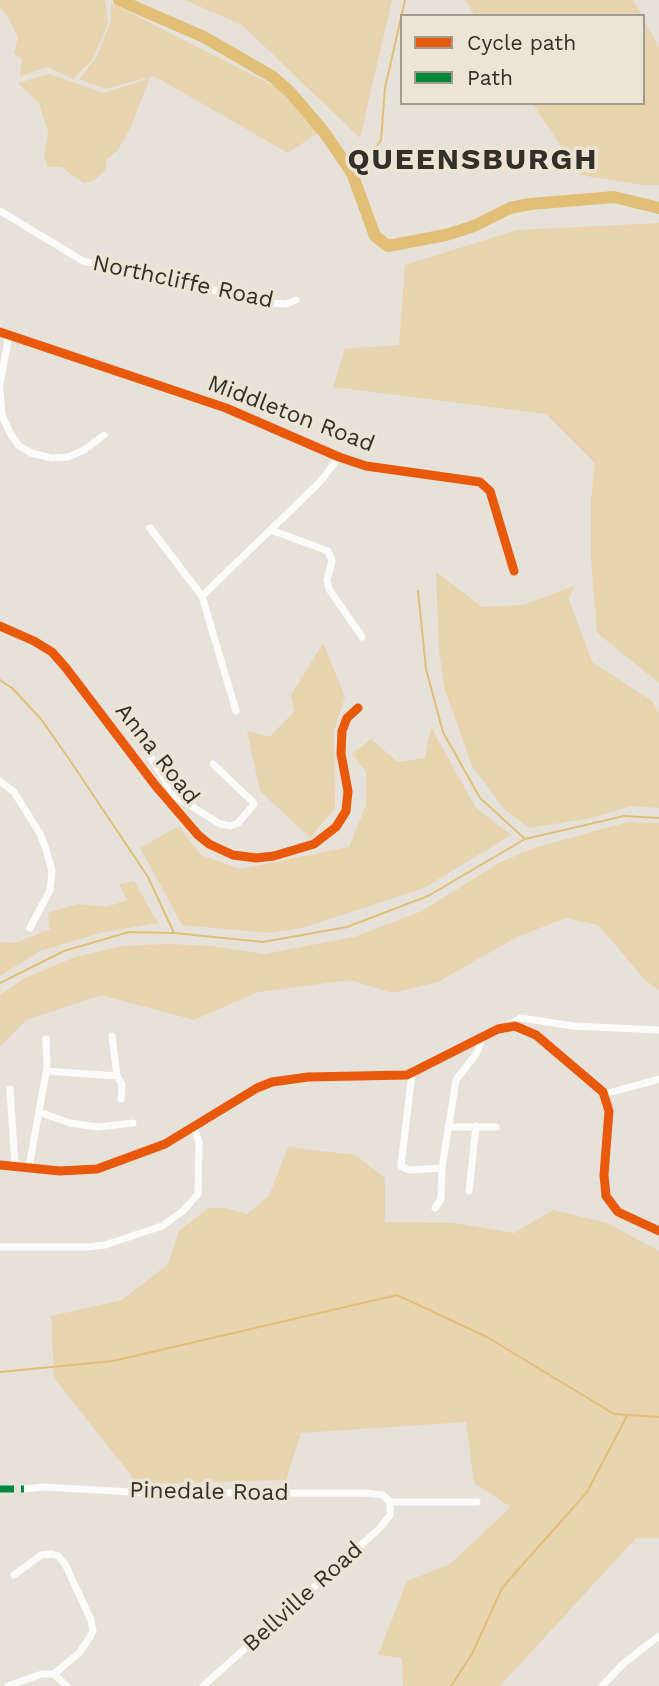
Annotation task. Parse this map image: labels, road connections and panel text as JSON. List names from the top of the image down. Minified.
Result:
{"streets":{"street":["Northcliffe Road","Middleton Road","Anna Road","Pinedale Road","Bellville Road"]},"crossings":[["Pinedale Road","Bellville Road"]],"districts":["QUEENSBURGH"],"legend":["Cycle path","Path"]}
